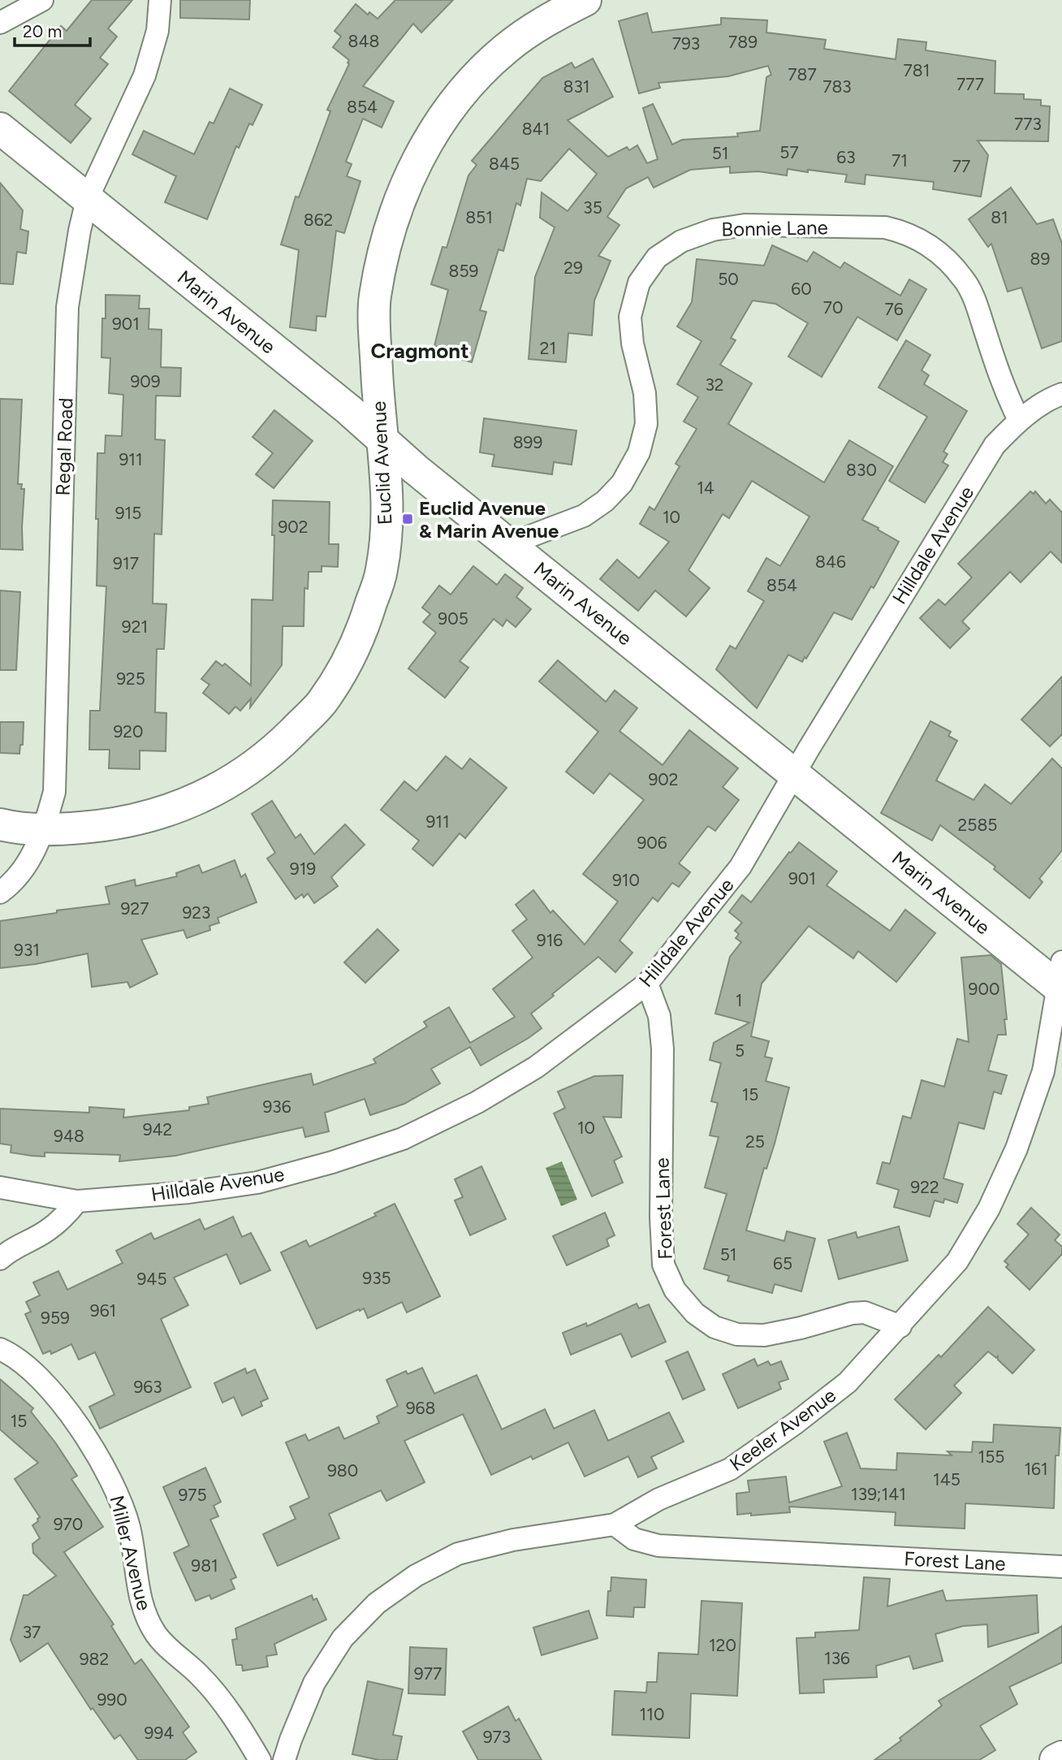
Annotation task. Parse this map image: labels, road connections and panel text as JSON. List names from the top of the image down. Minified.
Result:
{"streets":{"street":["Bonnie Lane","Marin Avenue","Regal Road","Euclid Avenue","Hilldale Avenue","Forest Lane","Keeler Avenue","Miller Avenue"]},"crossings":[["Bonnie Lane","Marin Avenue"],["Bonnie Lane","Hilldale Avenue"],["Marin Avenue","Regal Road"],["Marin Avenue","Euclid Avenue"],["Marin Avenue","Hilldale Avenue"],["Marin Avenue","Keeler Avenue"],["Regal Road","Euclid Avenue"],["Hilldale Avenue","Forest Lane"],["Forest Lane","Keeler Avenue"]],"districts":["Cragmont"],"places":{"transit":["Euclid Avenue & Marin Avenue"]},"house_numbers":["848","789","793","781","787","777","831","783","854","773","841","57","51","63","71","845","77","35","851","81","862","89","29","859","50","60","70","76","901","21","909","32","899","911","830","14","915","10","902","846","917","854","905","921","925","920","902","911","2585","906","919","901","910","927","923","916","931","900","1","5","15","936","10","942","948","25","922","51","65","935","945","961","959","963","968","15","155","161","980","145","139;141","975","970","981","37","120","136","982","977","990","110","994","973"],"scale_bar":"20 m"}
